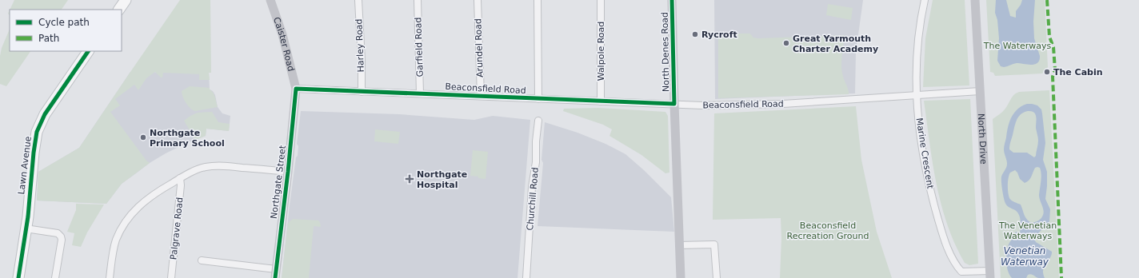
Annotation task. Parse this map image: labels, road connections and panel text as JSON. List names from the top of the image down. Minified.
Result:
{"streets":{"main road":["Lawn Avenue"],"street":["Caister Road","Harley Road","Garfield Road","Arundel Road","Walpole Road","North Denes Road","Beaconsfield Road","North Drive","Marine Crescent","Northgate Street","Churchill Road","Palgrave Road"]},"crossings":[["Caister Road","Beaconsfield Road"],["Caister Road","Northgate Street"],["Harley Road","Beaconsfield Road"],["Garfield Road","Beaconsfield Road"],["Arundel Road","Beaconsfield Road"],["Walpole Road","Beaconsfield Road"],["North Denes Road","Beaconsfield Road"],["Beaconsfield Road","North Drive"],["Beaconsfield Road","Marine Crescent"],["Beaconsfield Road","Northgate Street"],["North Drive","Marine Crescent"]],"water":["Venetian Waterway"],"parks":["The Waterways","Beaconsfield Recreation Ground","The Venetian Waterways"],"places":{"other":["Rycroft","Great Yarmouth Charter Academy","The Cabin","Northgate Primary School"],"health":["Northgate Hospital"]},"legend":["Cycle path","Path"]}
